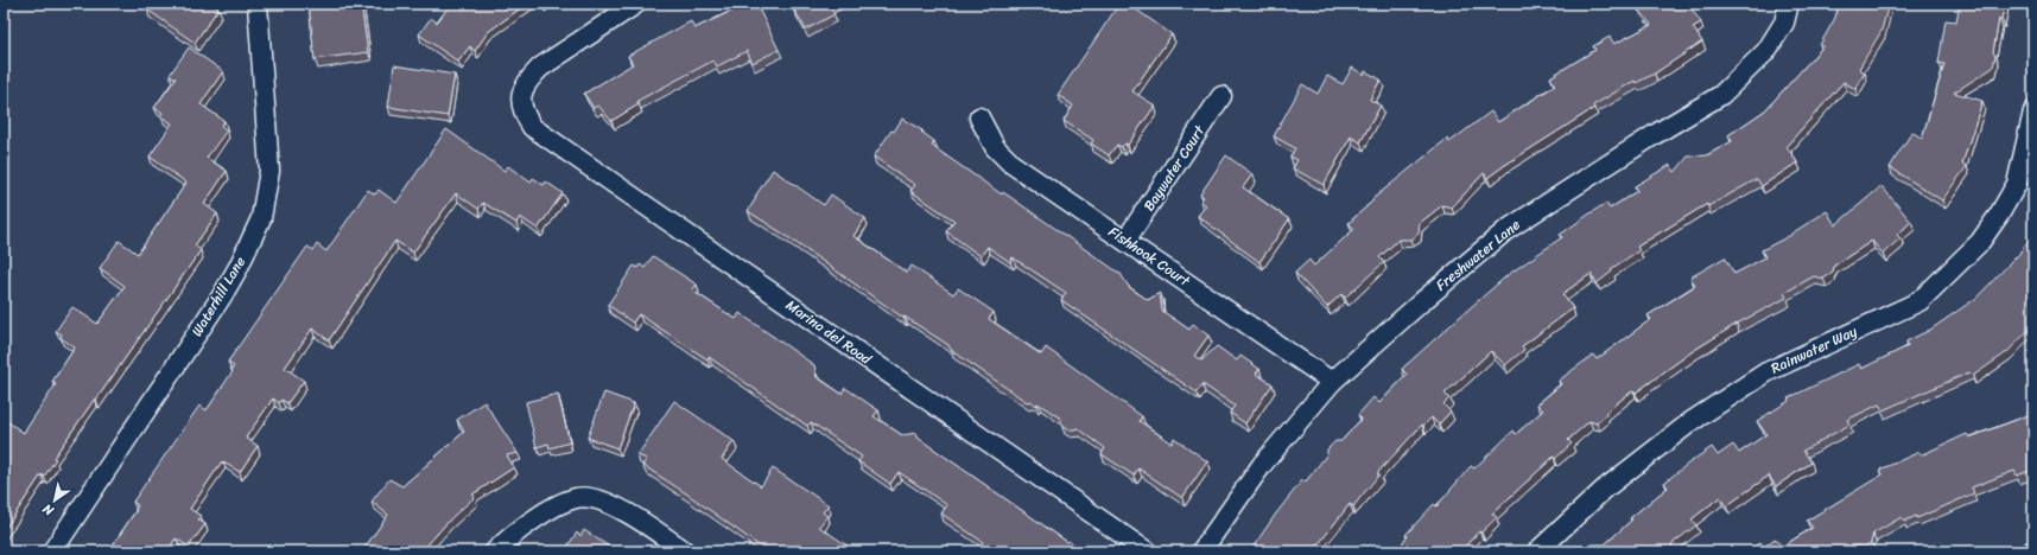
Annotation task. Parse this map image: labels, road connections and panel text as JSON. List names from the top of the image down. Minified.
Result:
{"streets":{"street":["Baywater Court","Freshwater Lane","Fishhook Court","Waterhill Lane","Marina del Road","Rainwater Way"]},"crossings":[["Baywater Court","Fishhook Court"],["Freshwater Lane","Fishhook Court"]],"north":"bottom left"}
